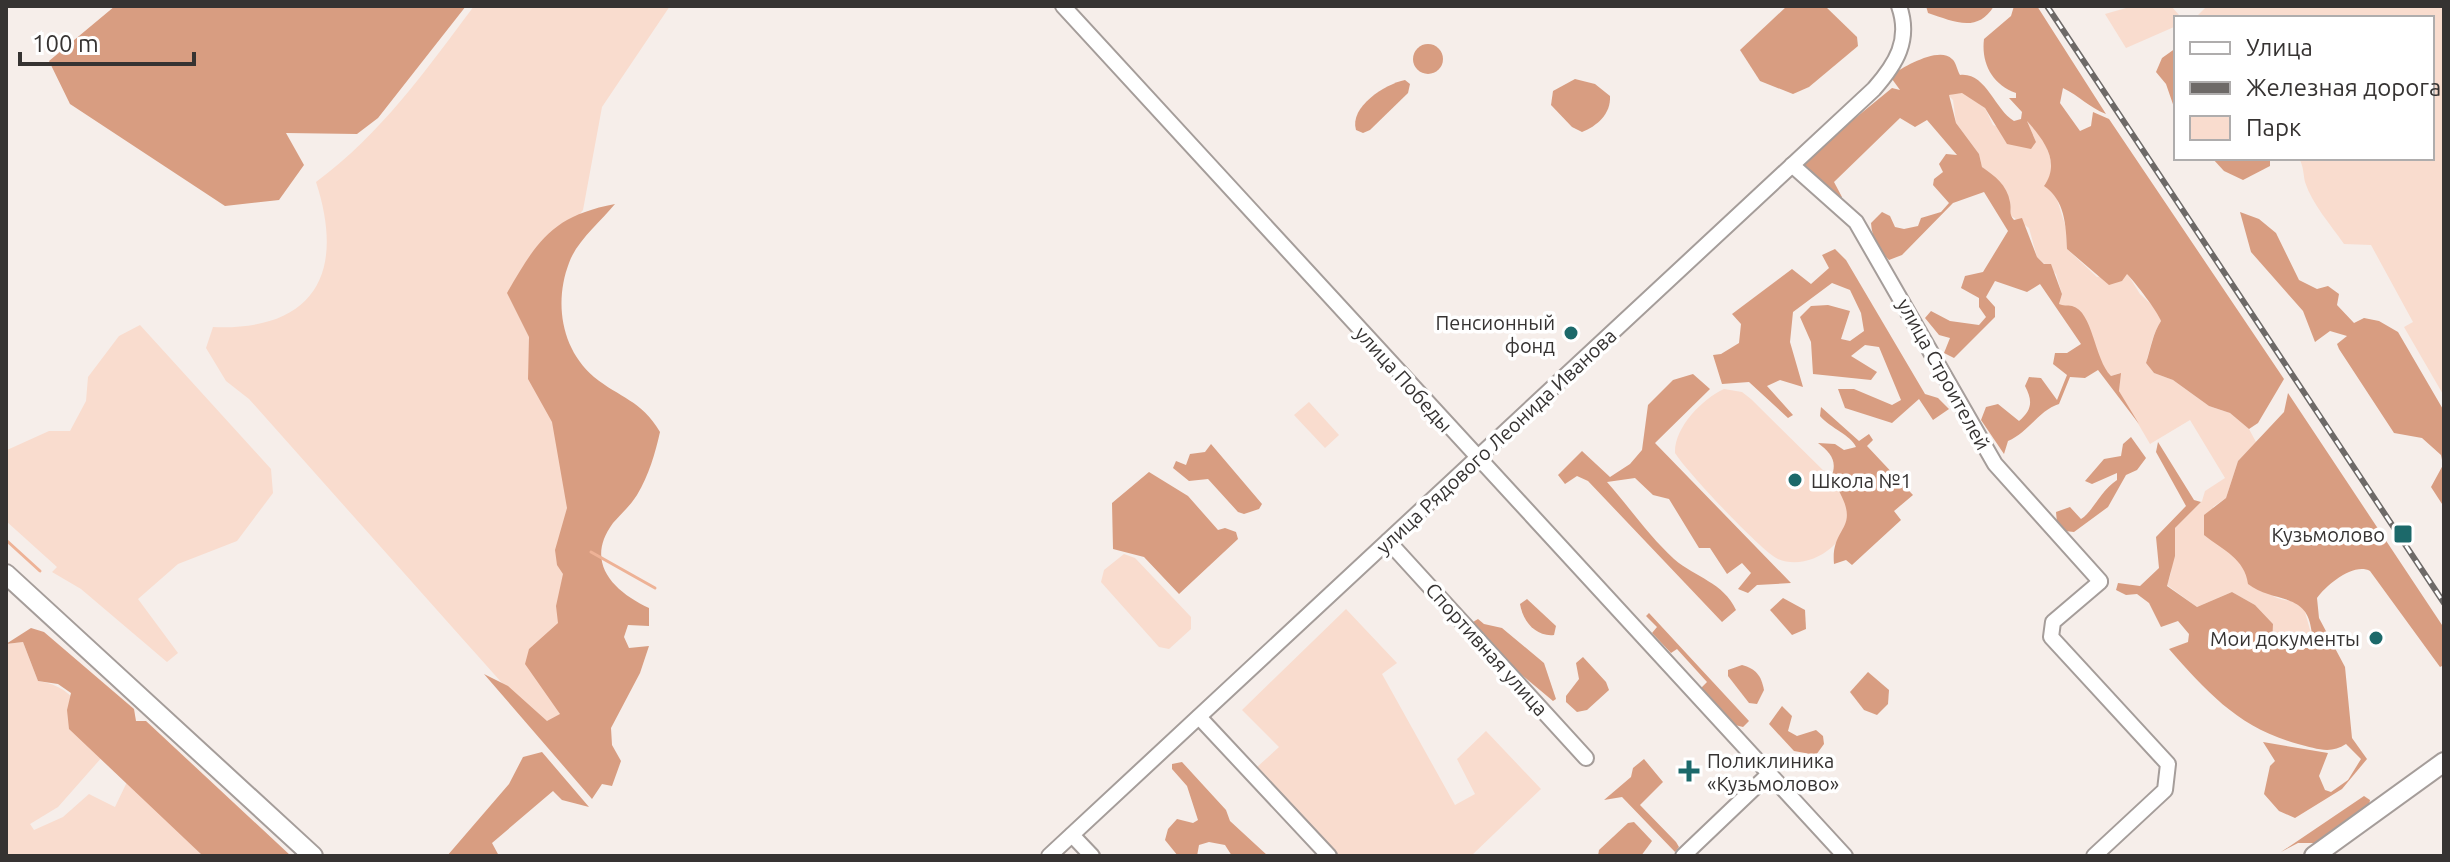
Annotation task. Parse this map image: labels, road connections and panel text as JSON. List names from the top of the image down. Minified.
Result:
{"streets":{"street":["улица Строителей","улица Победы","улица Рядового Леонида Иванова","Спортивная улица"]},"crossings":[["улица Строителей","улица Рядового Леонида Иванова"],["улица Победы","улица Рядового Леонида Иванова"],["улица Рядового Леонида Иванова","Спортивная улица"]],"places":{"other":["Пенсионный фонд","Школа №1","Мои документы"],"transit":["Кузьмолово"],"health":["Поликлиника «Кузьмолово»"]},"legend":["Улица","Железная дорога","Парк"],"scale_bar":"100 m"}
